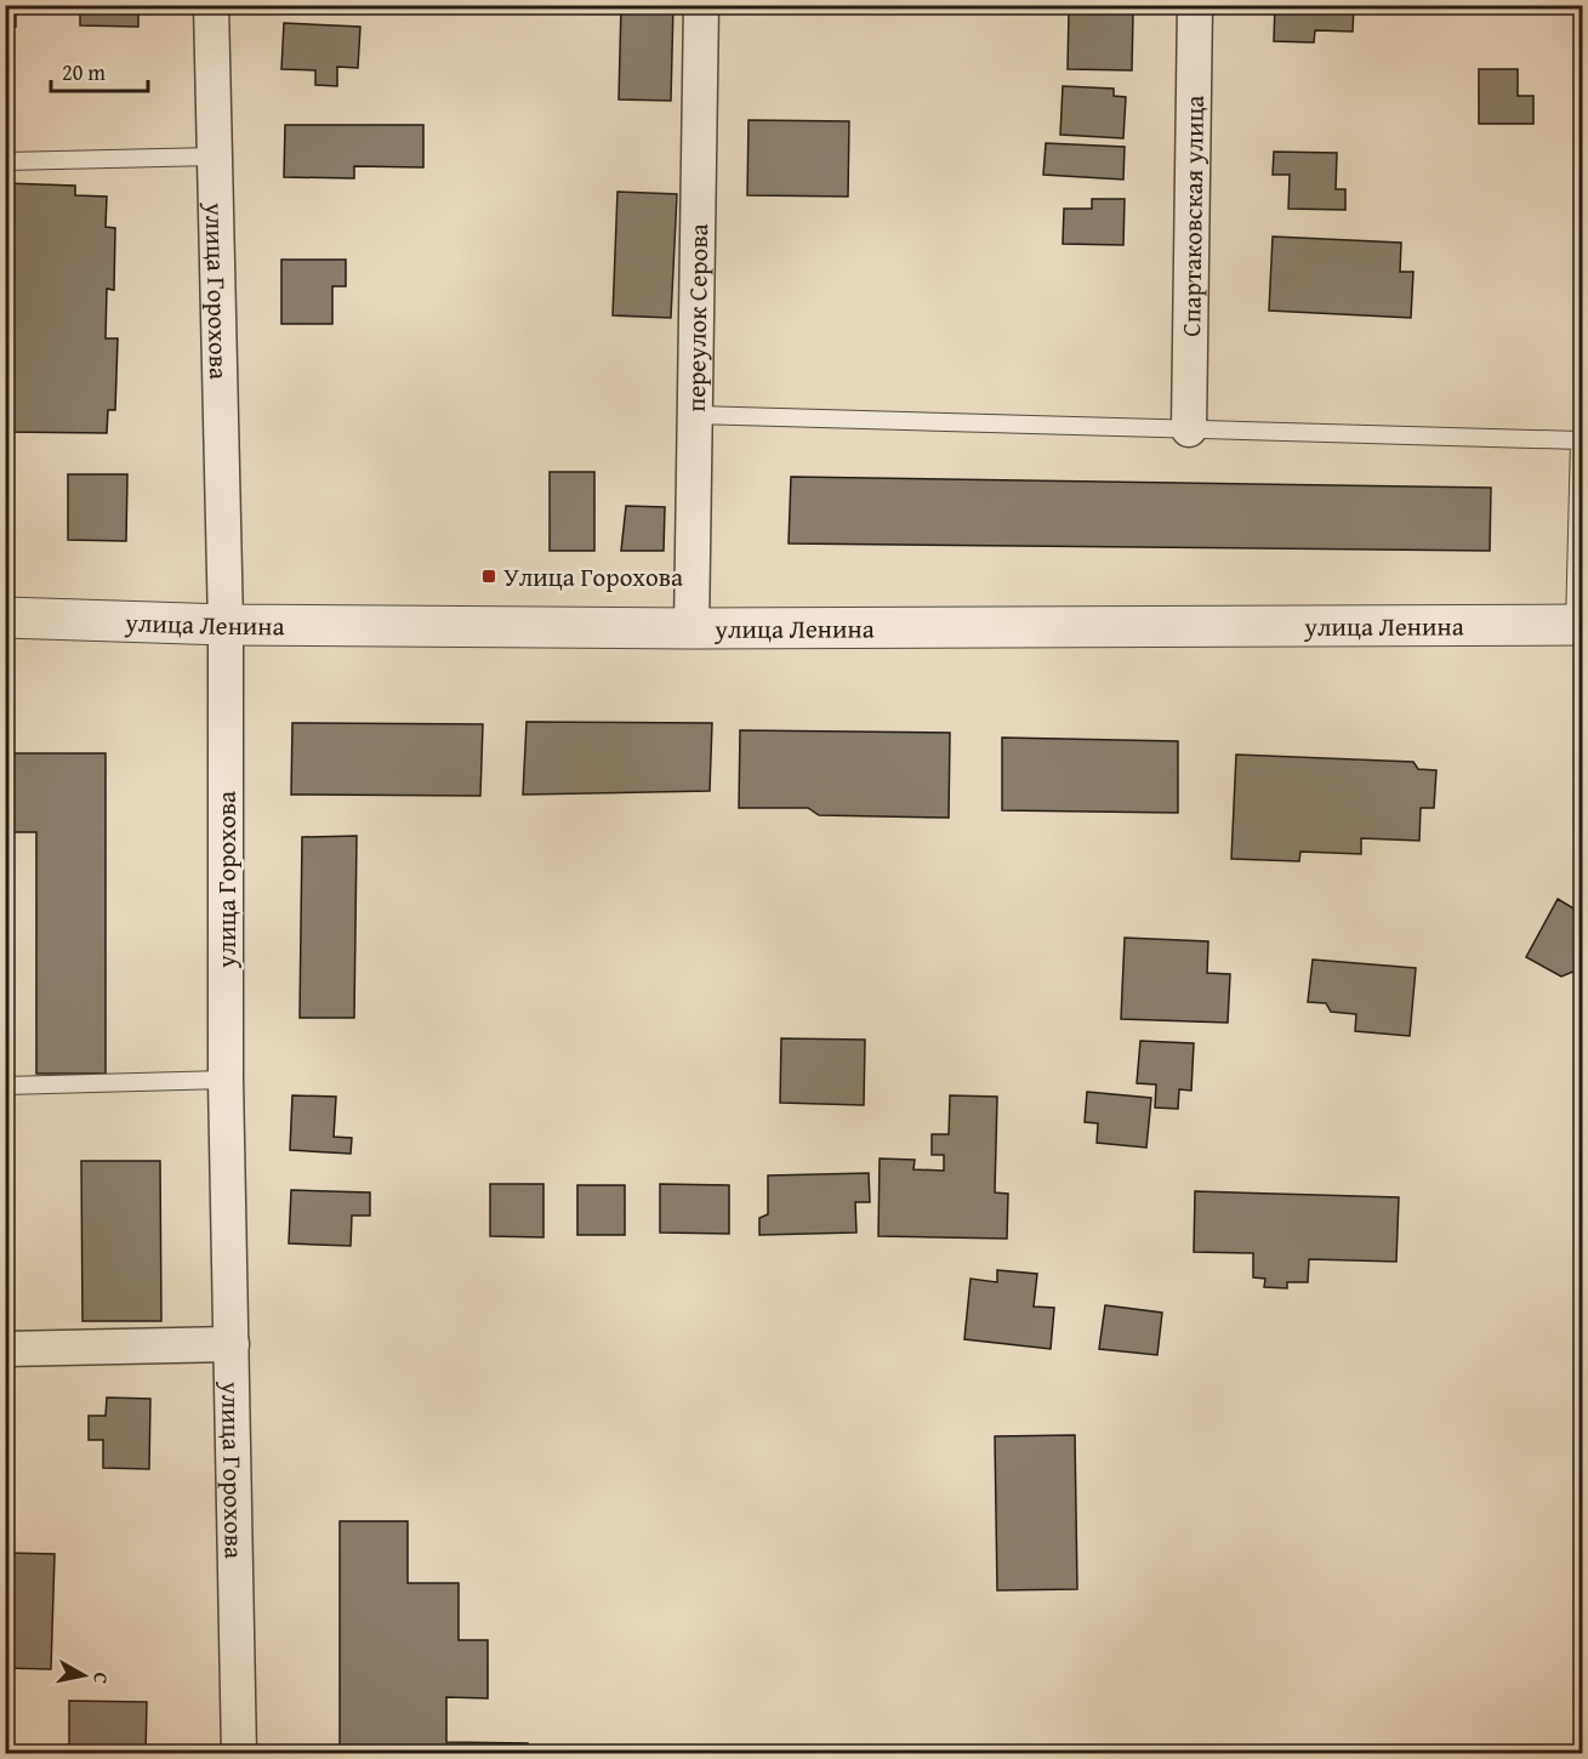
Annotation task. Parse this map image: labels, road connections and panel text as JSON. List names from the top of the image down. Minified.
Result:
{"streets":{"street":["Спартаковская улица","улица Горохова","переулок Серова","улица Ленина"]},"crossings":[["улица Горохова","улица Ленина"],["переулок Серова","улица Ленина"]],"places":{"transit":["Улица Горохова"]},"scale_bar":"20 m","north":"right"}
